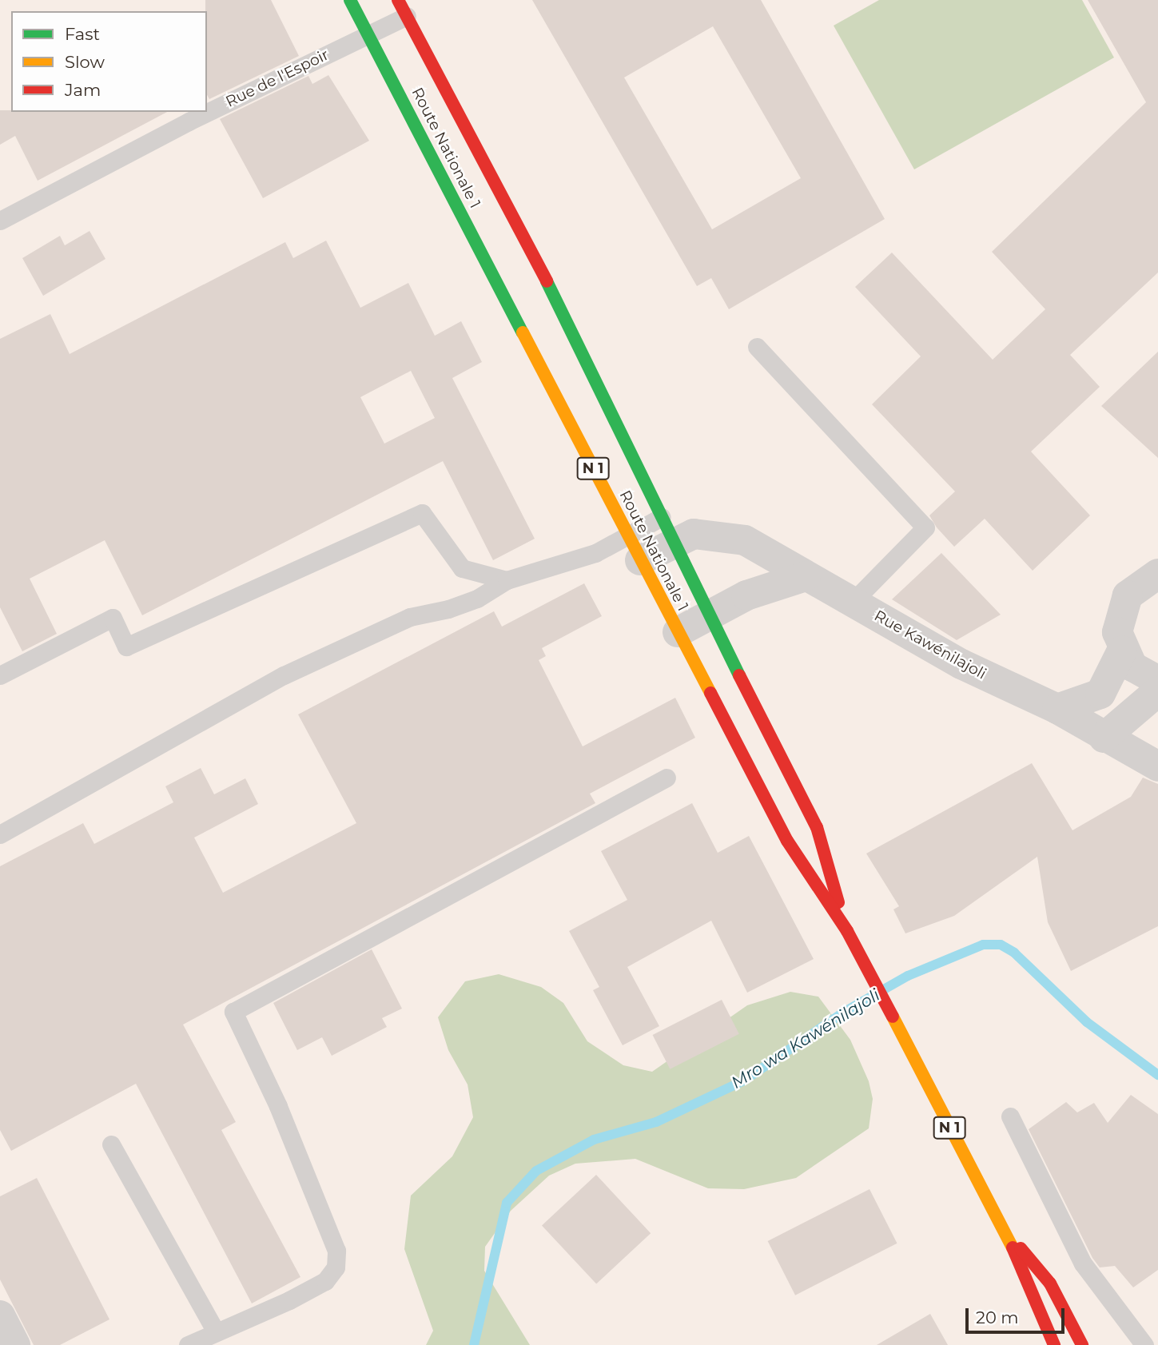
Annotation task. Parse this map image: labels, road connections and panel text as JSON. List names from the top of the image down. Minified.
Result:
{"streets":{"main road":["Route Nationale 1","N 1"],"street":["Rue Kawénilajoli"],"lane":["Rue de l'Espoir"]},"crossings":[["Rue de l'Espoir","Route Nationale 1"],["Route Nationale 1","Rue Kawénilajoli"]],"water":["Mro wa Kawénilajoli"],"legend":["Fast","Slow","Jam"],"scale_bar":"20 m"}
